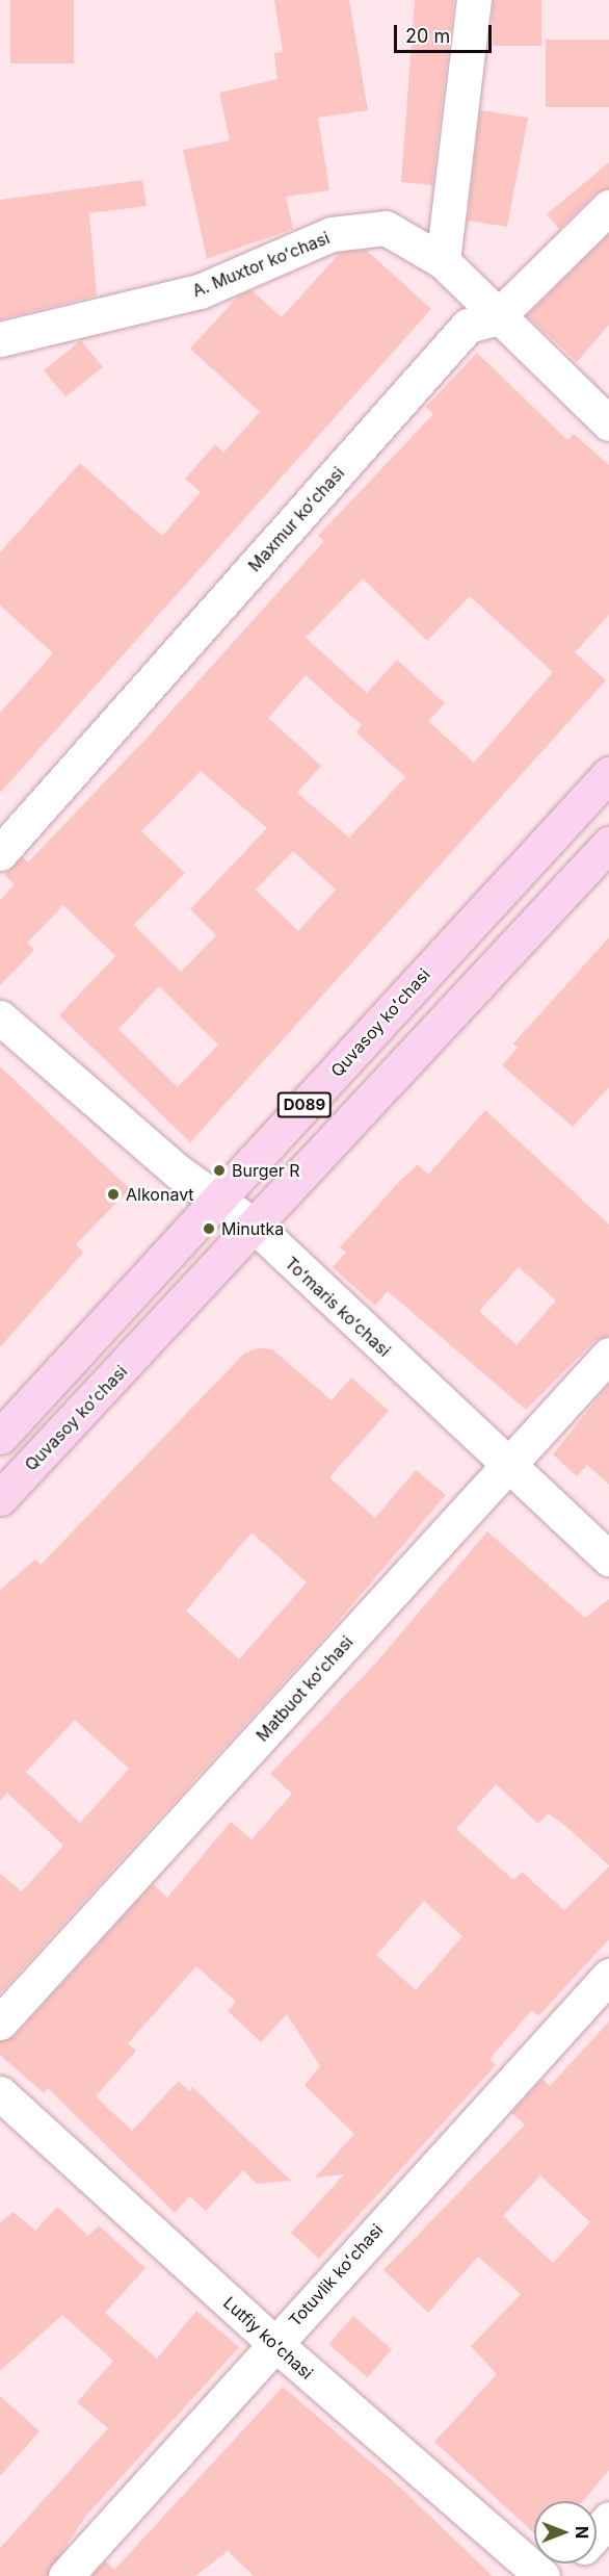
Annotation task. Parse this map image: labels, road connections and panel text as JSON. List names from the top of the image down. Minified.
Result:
{"streets":{"main road":["Quvasoy koʻchasi","D089"],"street":["A. Muxtor koʻchasi","Maxmur koʻchasi","Toʻmaris koʻchasi","Matbuot koʻchasi","Totuvlik koʻchasi","Lutfiy koʻchasi"]},"crossings":[["A. Muxtor koʻchasi","Maxmur koʻchasi"],["Quvasoy koʻchasi","Toʻmaris koʻchasi"],["Toʻmaris koʻchasi","Matbuot koʻchasi"],["Totuvlik koʻchasi","Lutfiy koʻchasi"]],"places":["Burger R","Alkonavt","Minutka"],"scale_bar":"20 m","north":"right"}
